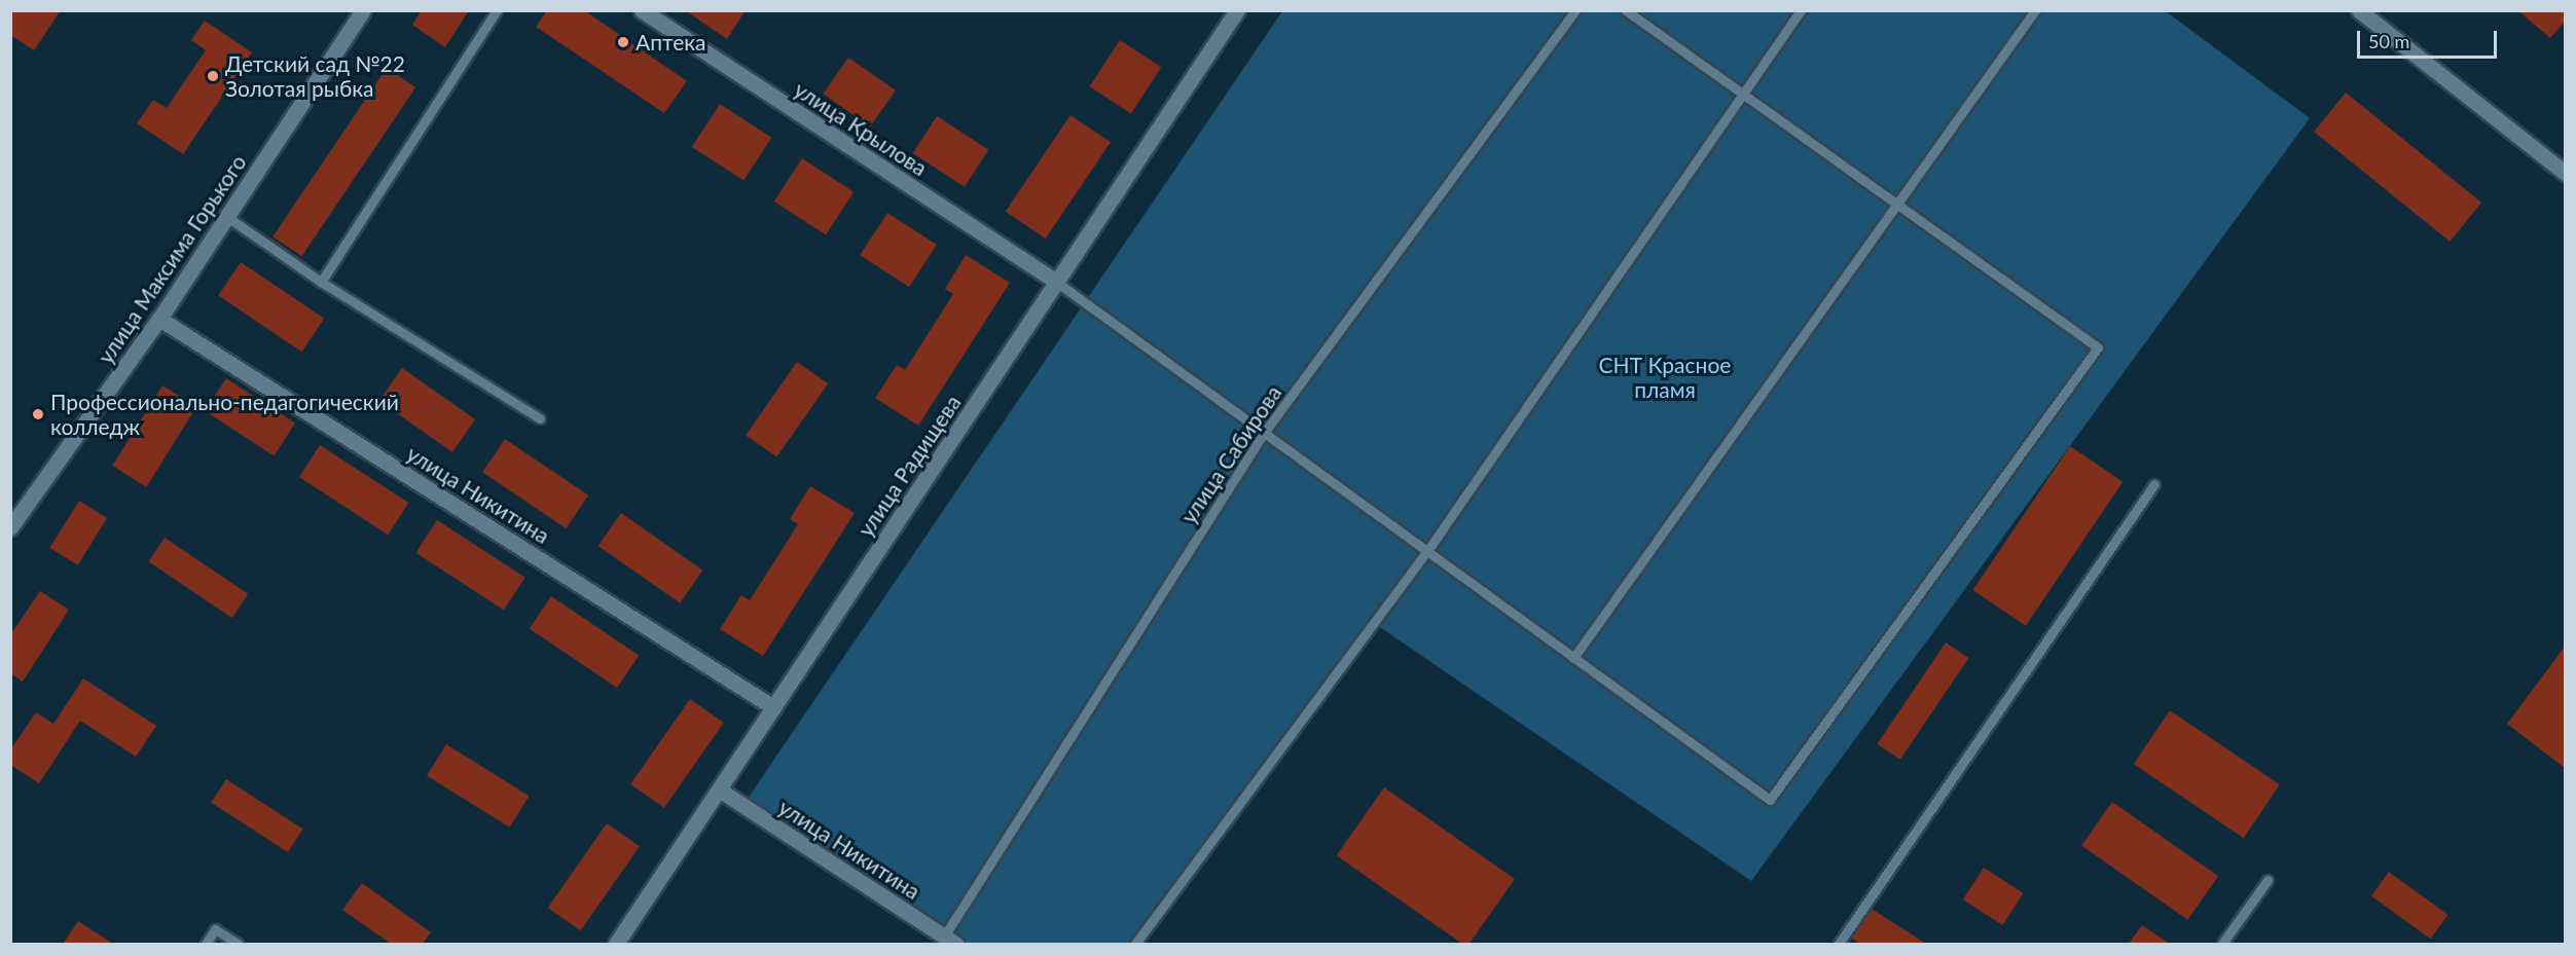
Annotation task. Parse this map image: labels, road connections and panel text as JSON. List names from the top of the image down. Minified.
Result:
{"streets":{"street":["улица Крылова","улица Максима Горького","улица Радищева","улица Никитина"],"lane":["улица Сабирова"]},"crossings":[["улица Крылова","улица Радищева"],["улица Максима Горького","улица Никитина"],["улица Сабирова","улица Никитина"],["улица Радищева","улица Никитина"]],"parks":["СНТ Красное пламя"],"places":["Аптека","Детский сад №22 Золотая рыбка","Профессионально-педагогический колледж"],"scale_bar":"50 m"}
